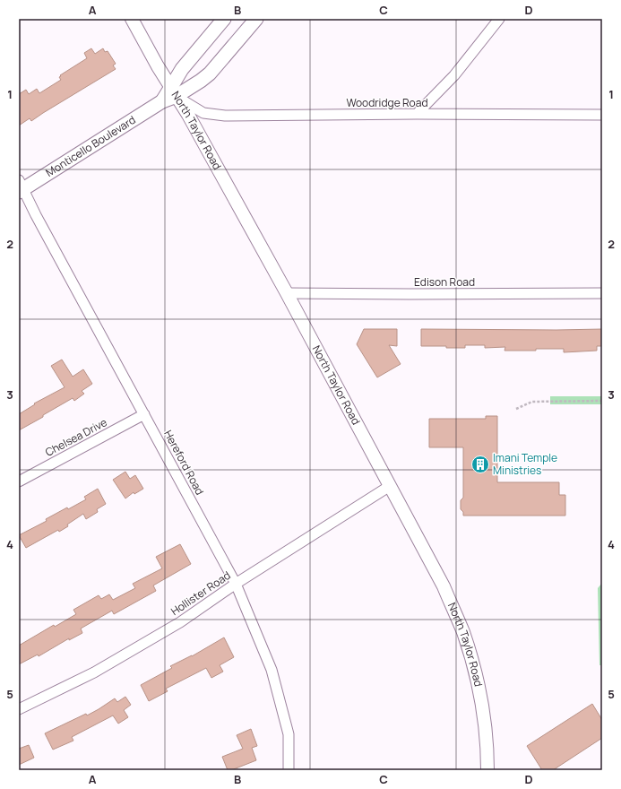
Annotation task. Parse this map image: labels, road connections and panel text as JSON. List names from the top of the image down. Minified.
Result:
{"streets":{"main road":["Monticello Boulevard"],"street":["Woodridge Road","North Taylor Road","Edison Road","Chelsea Drive","Hereford Road","Hollister Road"]},"crossings":[["Woodridge Road","North Taylor Road"],["Woodridge Road","Monticello Boulevard"],["North Taylor Road","Monticello Boulevard"],["North Taylor Road","Edison Road"],["North Taylor Road","Hollister Road"],["Monticello Boulevard","Hereford Road"],["Chelsea Drive","Hereford Road"],["Hereford Road","Hollister Road"]],"places":{"building":["Imani Temple Ministries"]},"grid":{"columns":["A","B","C","D"],"rows":["1","2","3","4","5"]}}
